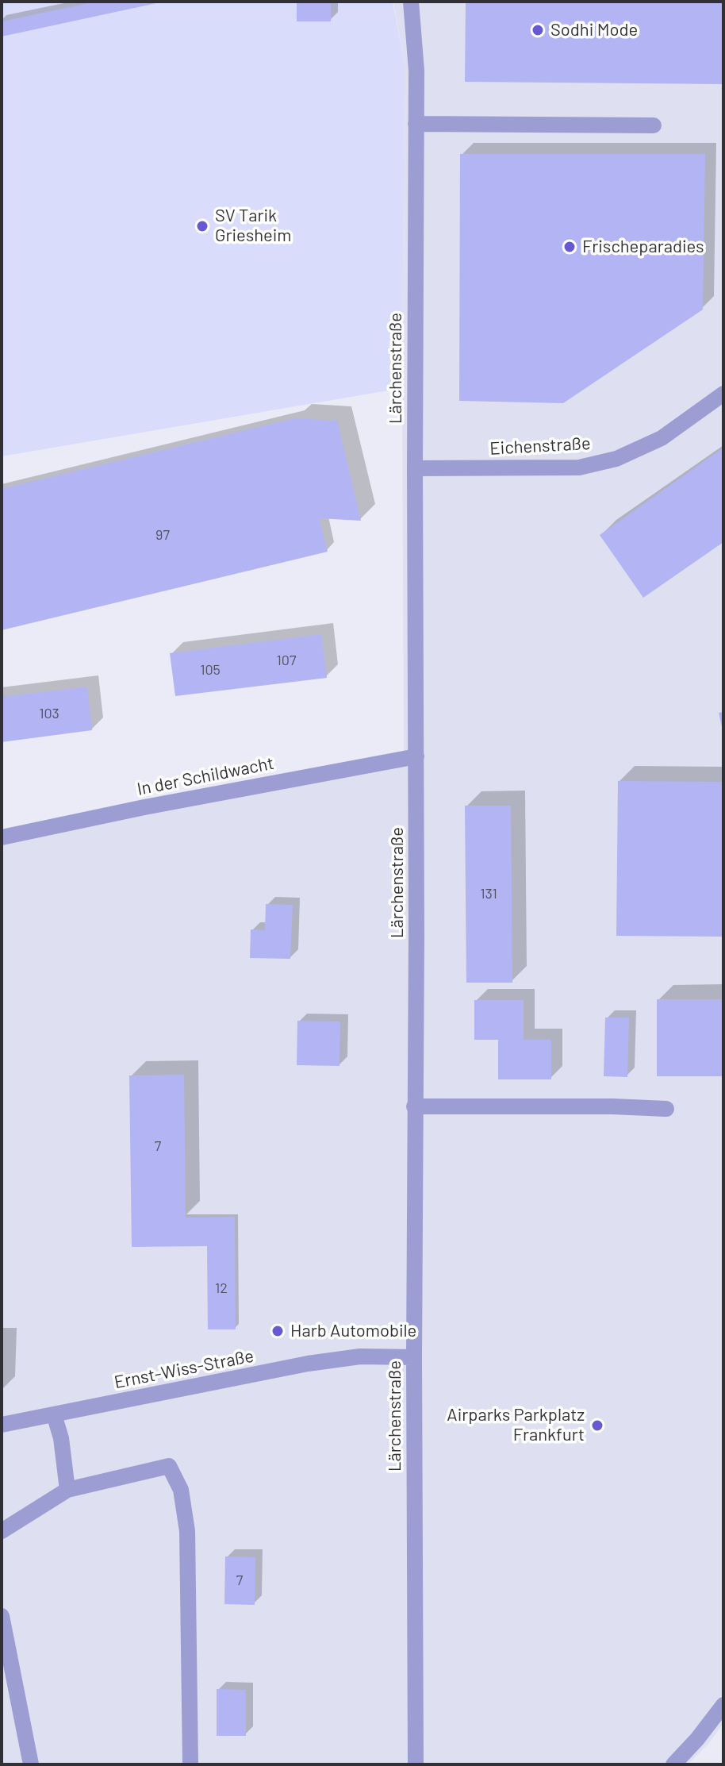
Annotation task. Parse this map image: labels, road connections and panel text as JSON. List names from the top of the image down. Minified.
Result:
{"streets":{"street":["Lärchenstraße","Eichenstraße","In der Schildwacht","Ernst-Wiss-Straße"]},"crossings":[["Lärchenstraße","Eichenstraße"],["Lärchenstraße","In der Schildwacht"],["Lärchenstraße","Ernst-Wiss-Straße"]],"places":["Sodhi Mode","SV Tarik Griesheim","Frischeparadies","Harb Automobile","Airparks Parkplatz Frankfurt"],"house_numbers":["97","107","105","103","131","7","12","7"]}
